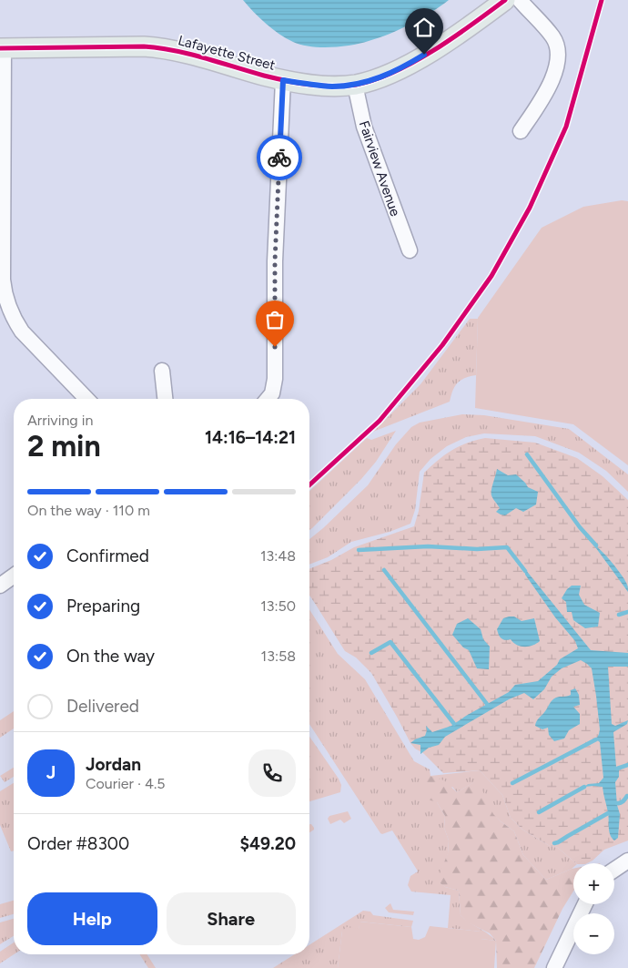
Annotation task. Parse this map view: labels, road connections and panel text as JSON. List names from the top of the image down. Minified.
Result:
{"streets":{"main road":["Lafayette Street"],"street":["Fairview Avenue"]},"crossings":[["Lafayette Street","Fairview Avenue"]],"page":{"heading":["2 min","Arriving in","14:16–14:21"],"panel":["Jordan","Courier · 4.5","Order #8300","$49.20"],"bar":"On the way · 110 m","list":[["Confirmed","13:48"],["Preparing","13:50"],["On the way","13:58"],"Delivered"],"round":"J","map_buttons":["+","−"],"buttons":["Help","Share"]}}
